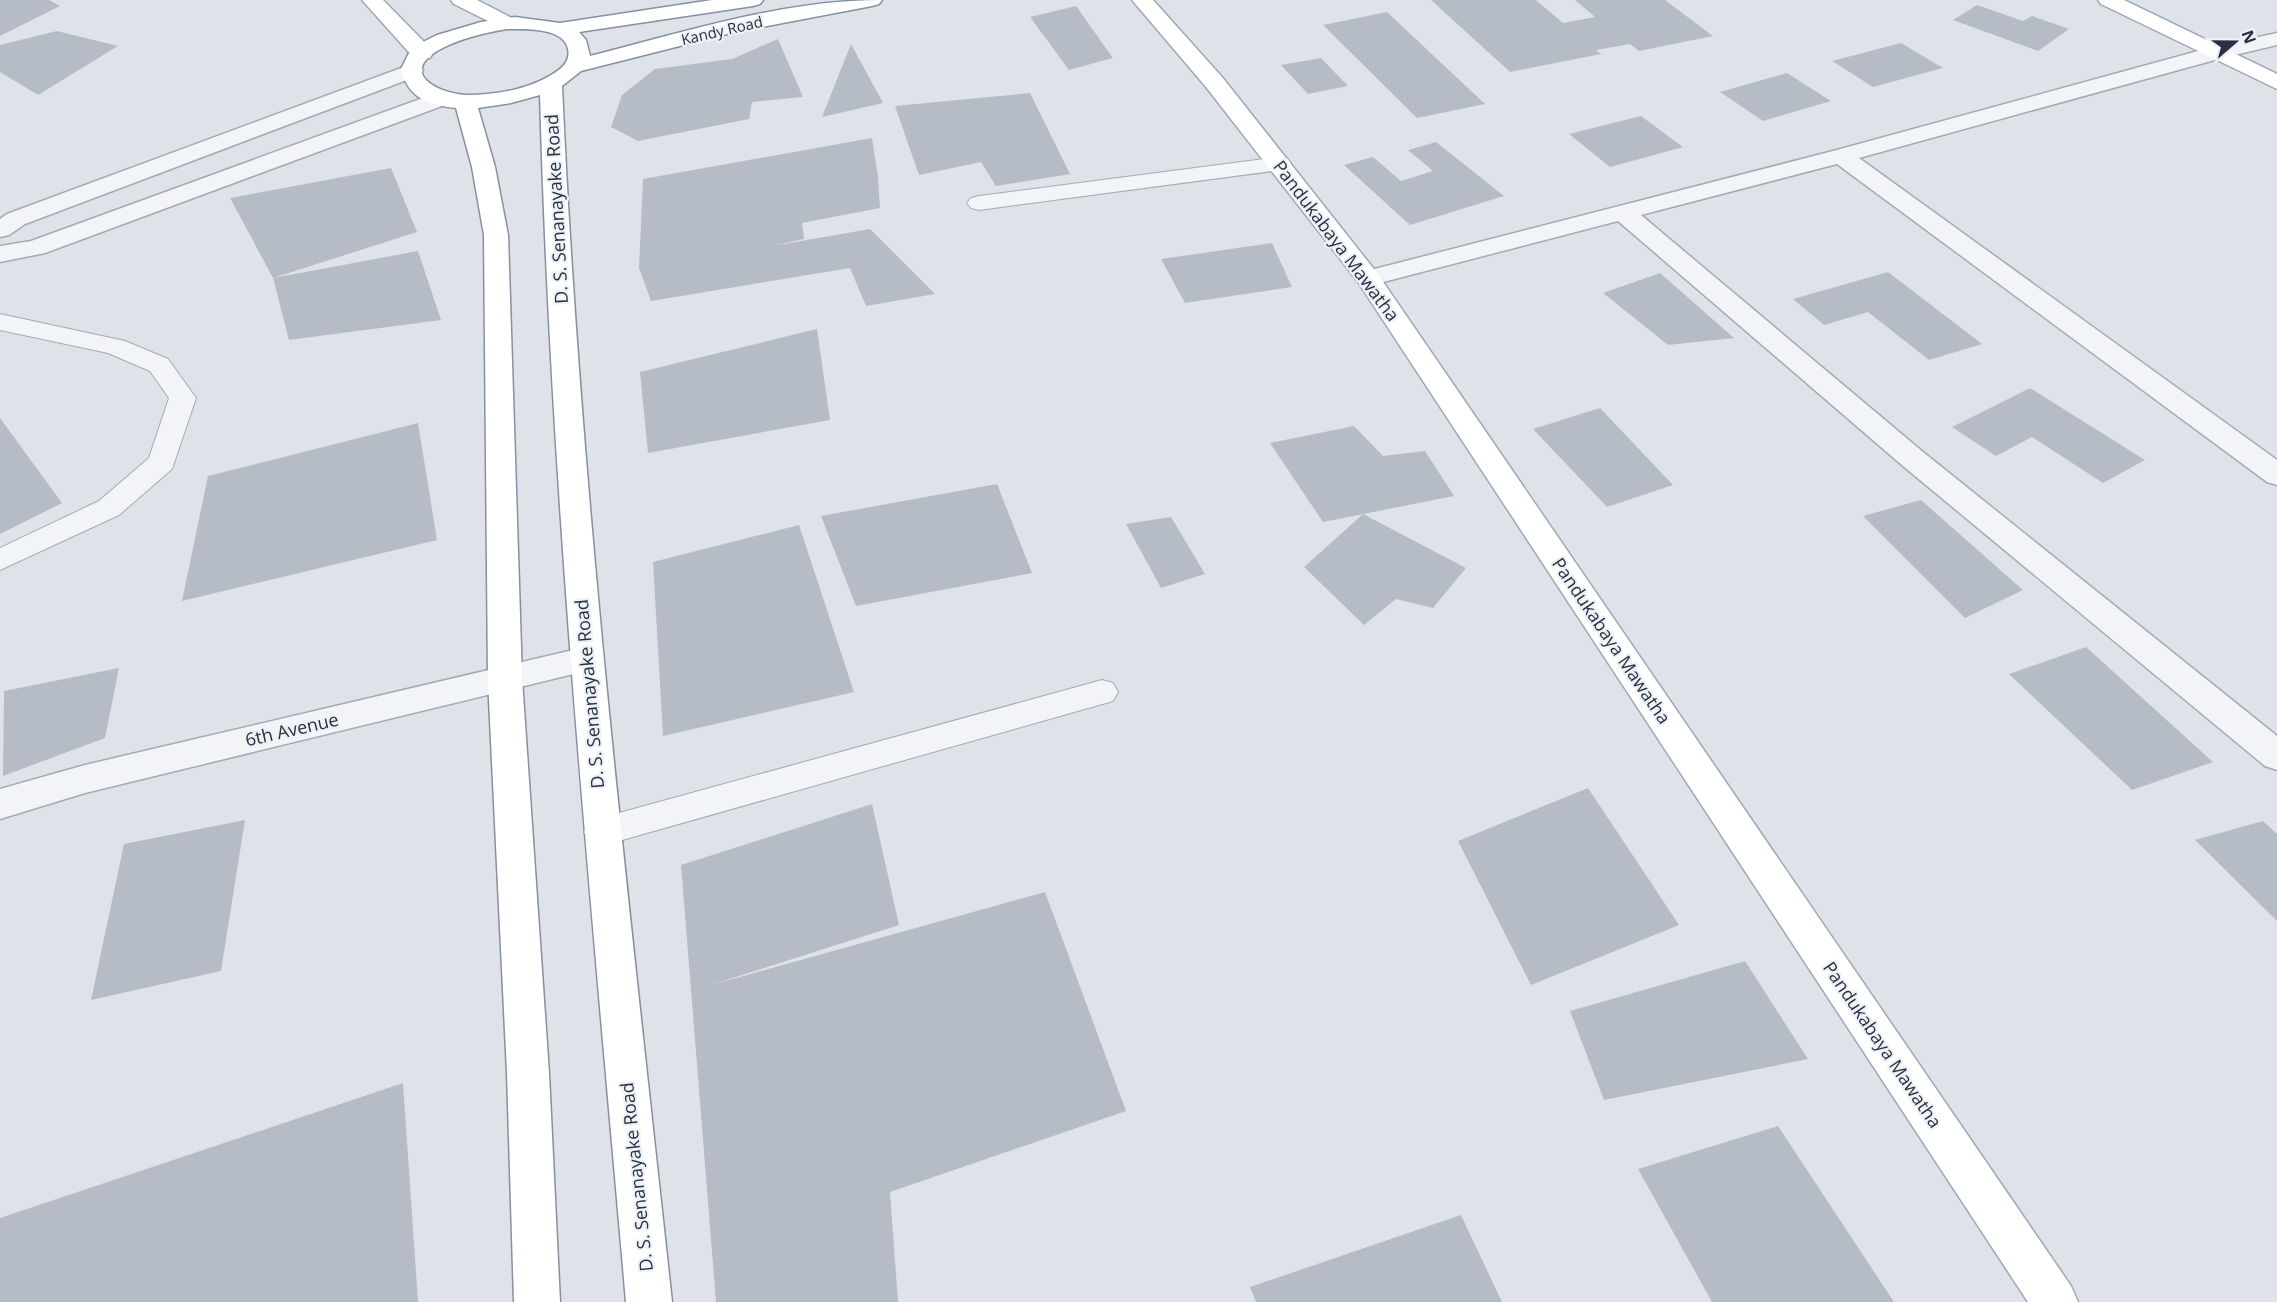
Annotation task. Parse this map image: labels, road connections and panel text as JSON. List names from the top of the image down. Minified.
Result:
{"streets":{"main road":["Kandy Road","D. S. Senanayake Road","Pandukabaya Mawatha"],"street":["6th Avenue"]},"crossings":[["Kandy Road","D. S. Senanayake Road"],["D. S. Senanayake Road","6th Avenue"]],"north":"right"}
